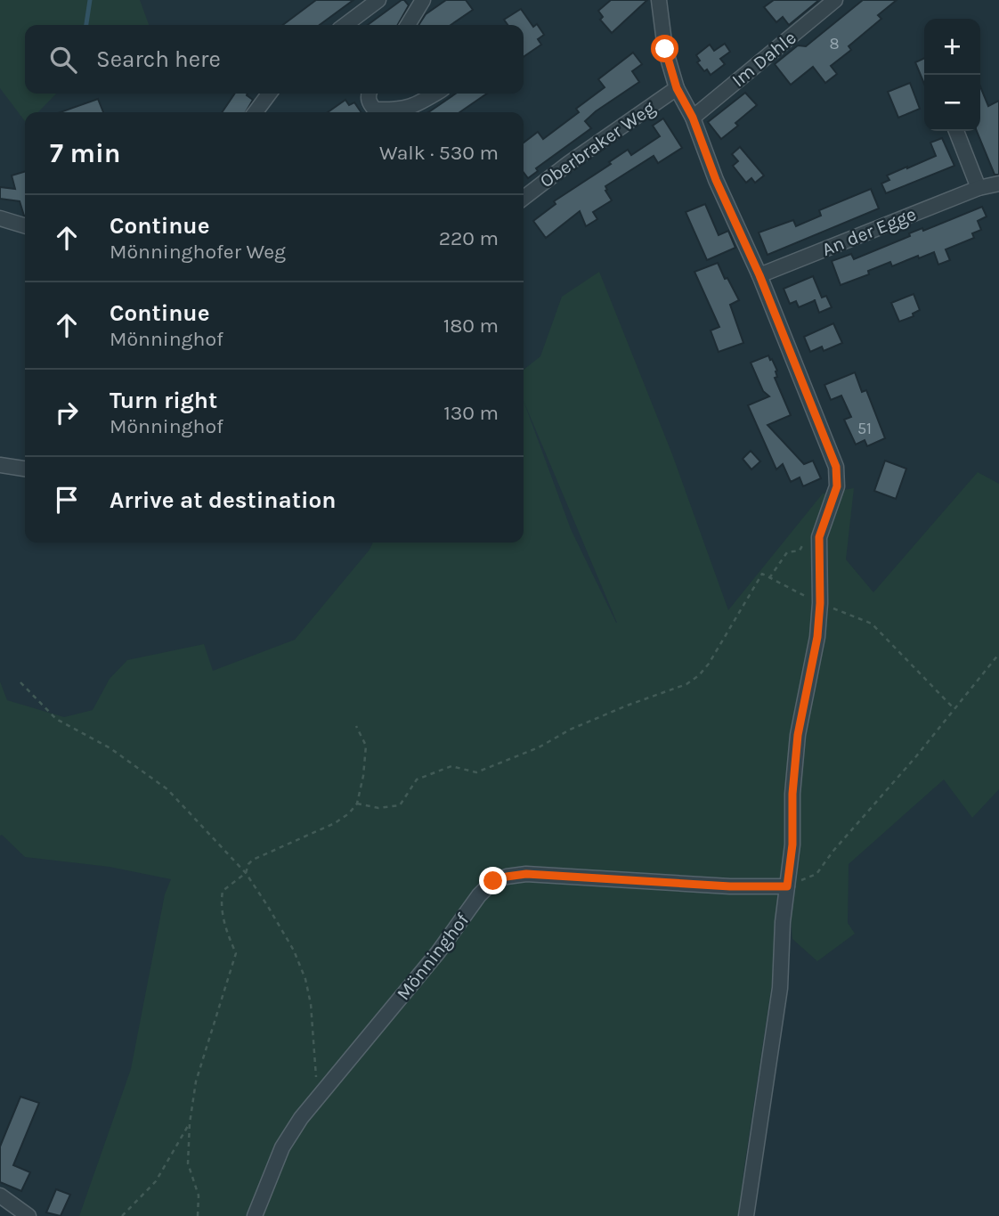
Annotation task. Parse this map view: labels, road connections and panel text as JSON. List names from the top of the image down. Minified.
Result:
{"streets":{"street":["Im Dahle","Oberbraker Weg","An der Egge","Mönninghof"]},"house_numbers":["8","51"],"page":{"map_buttons":["+","−"],"search":"Search here","heading":["7 min","Walk · 530 m"],"list":[["Continue","Mönninghofer Weg","220 m"],["Continue","Mönninghof","180 m"],["Turn right","Mönninghof","130 m"],"Arrive at destination"]}}
